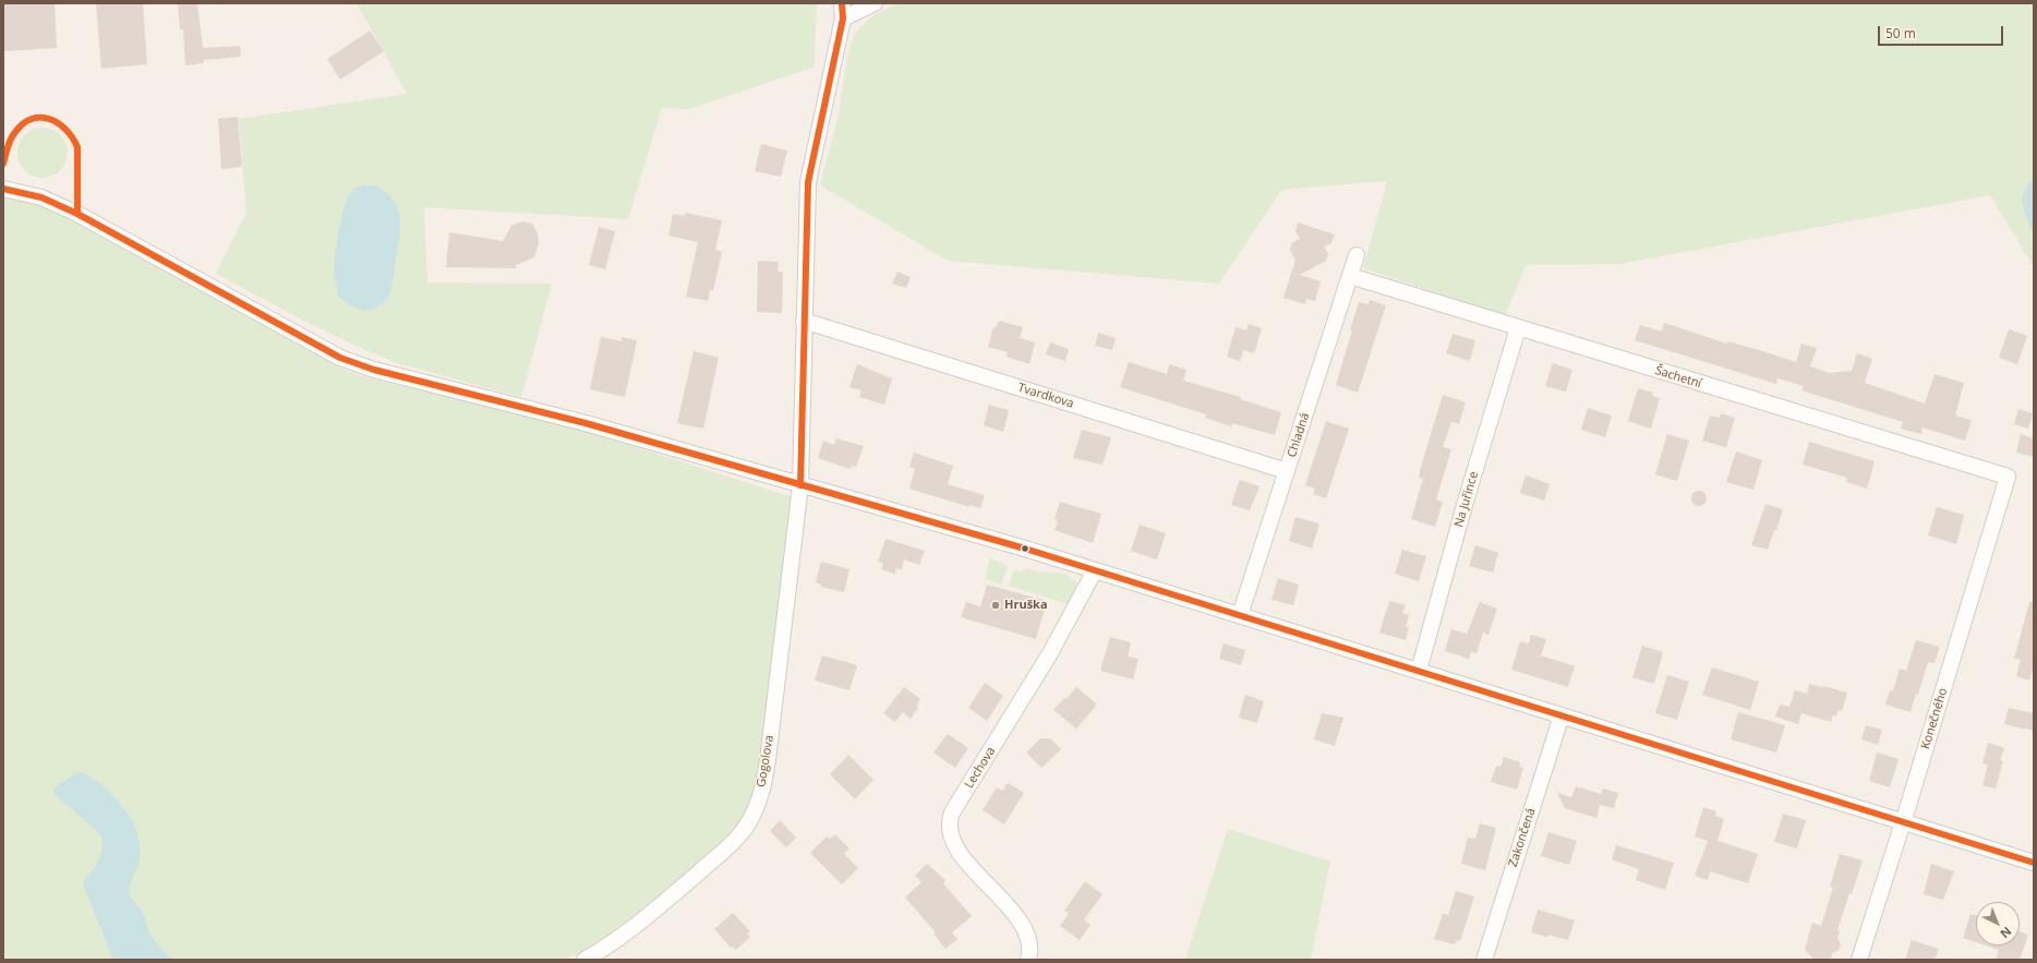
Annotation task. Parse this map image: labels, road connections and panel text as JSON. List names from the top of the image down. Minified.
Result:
{"streets":{"street":["Šachetní","Tvardkova","Chladná","Na Juřince","Konečného","Gogolova","Lechova","Zakončená"]},"crossings":[["Šachetní","Chladná"],["Šachetní","Na Juřince"],["Šachetní","Konečného"],["Tvardkova","Chladná"],["Tvardkova","Gogolova"]],"places":["Hruška"],"scale_bar":"50 m","north":"bottom right"}
